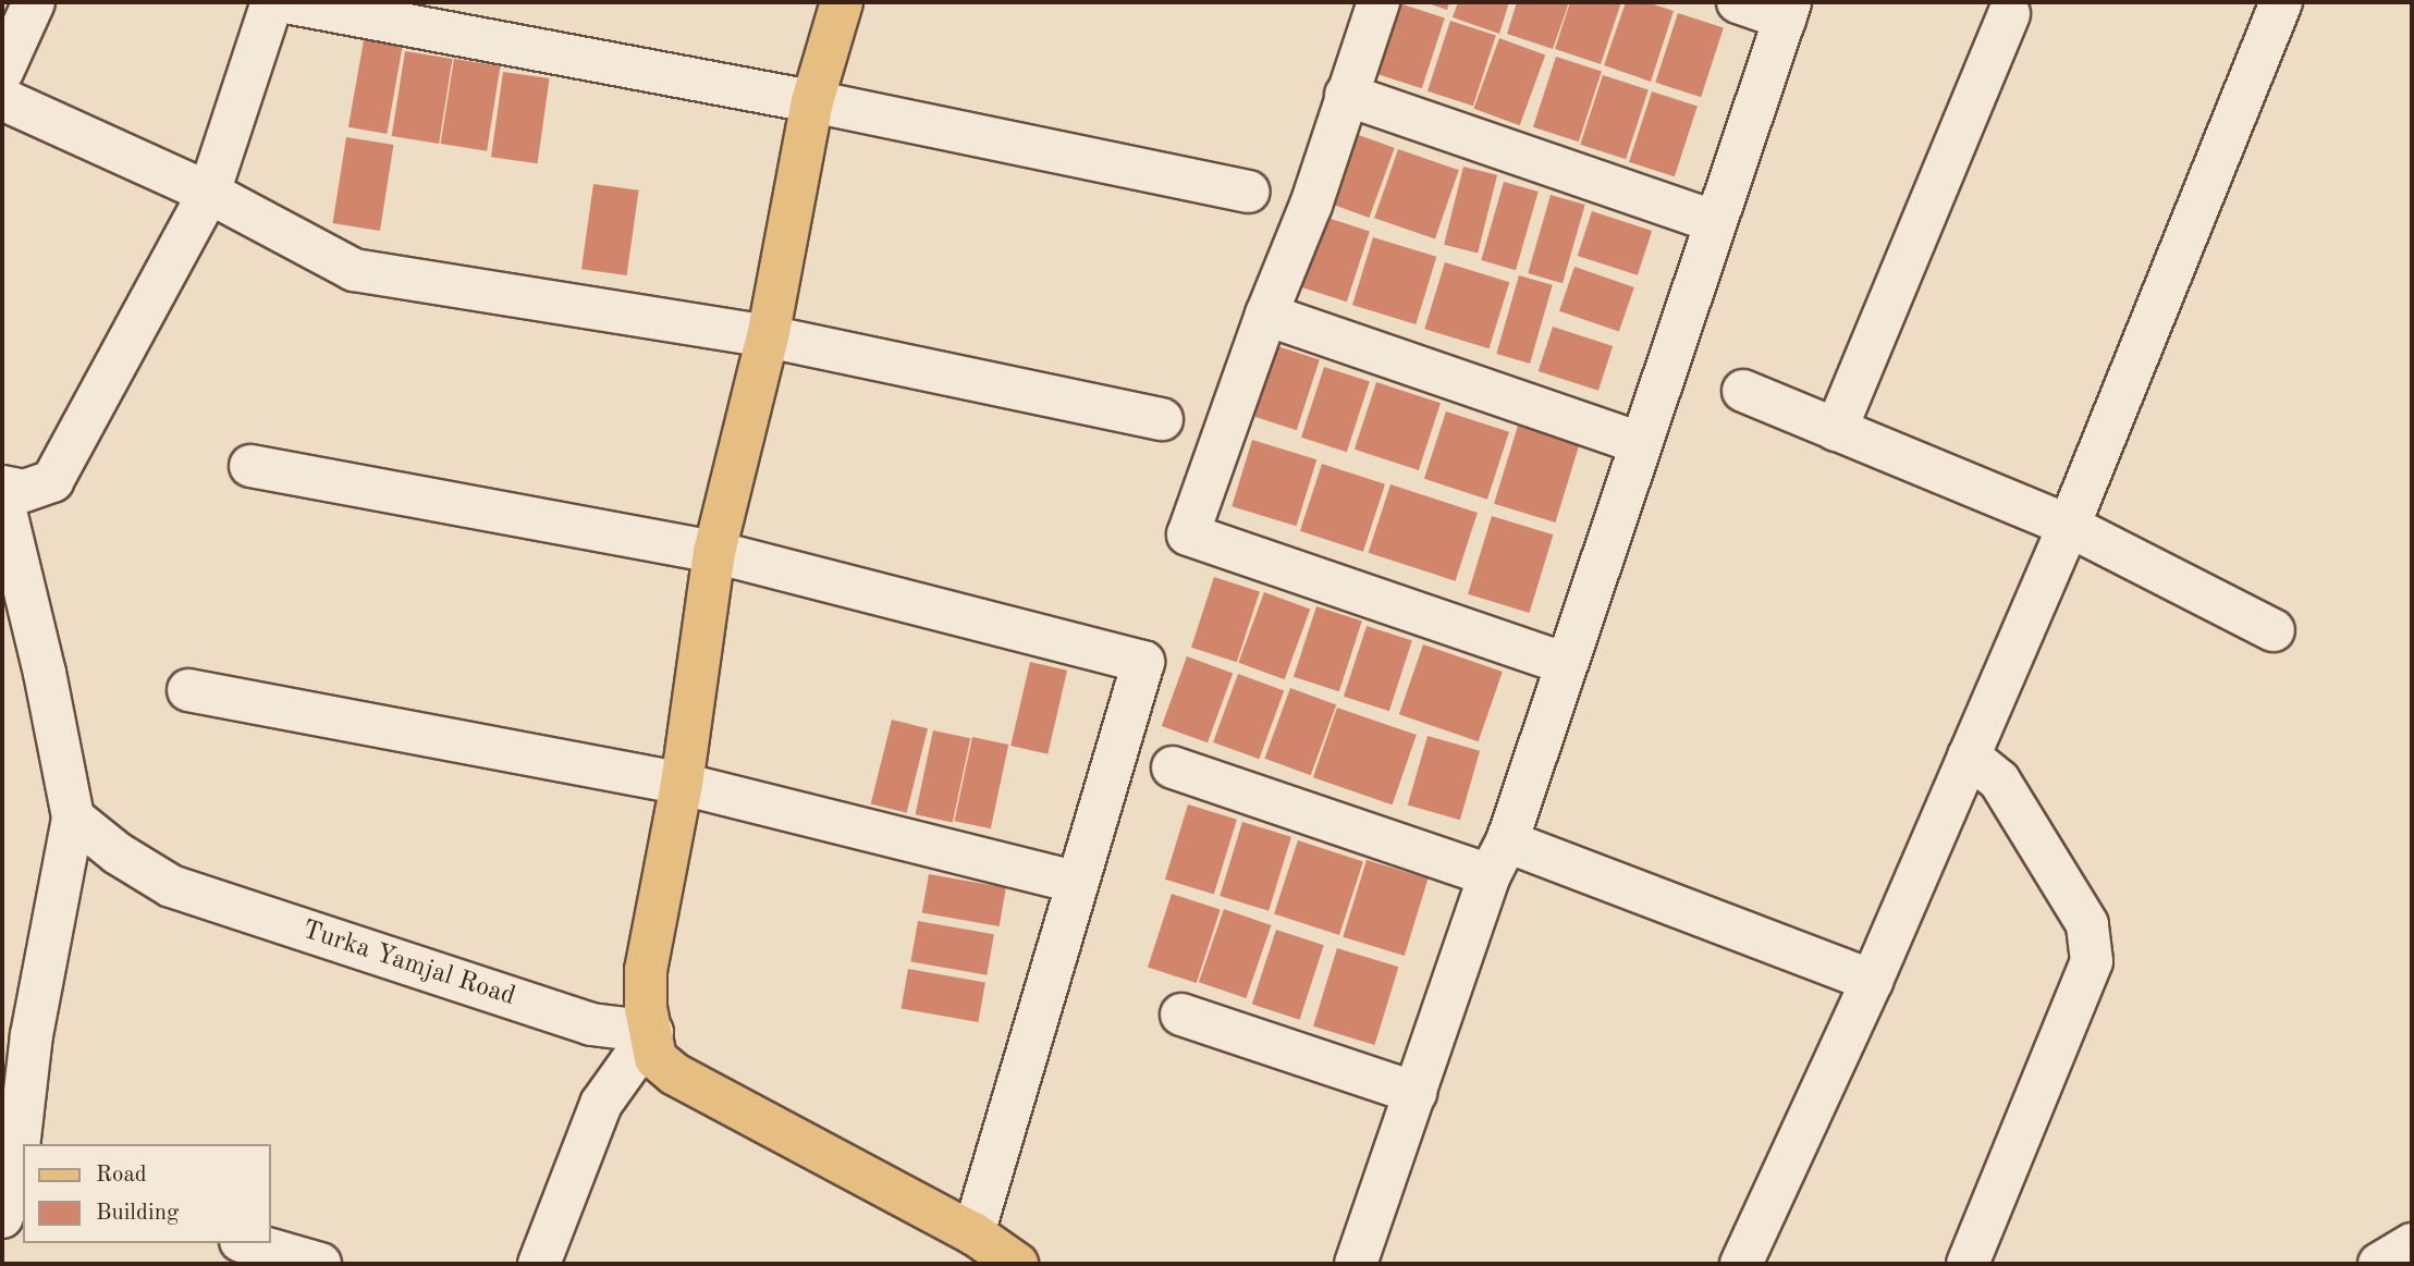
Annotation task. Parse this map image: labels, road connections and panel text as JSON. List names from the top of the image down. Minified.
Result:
{"streets":{"street":["Turka Yamjal Road"]},"legend":["Road","Building"]}
